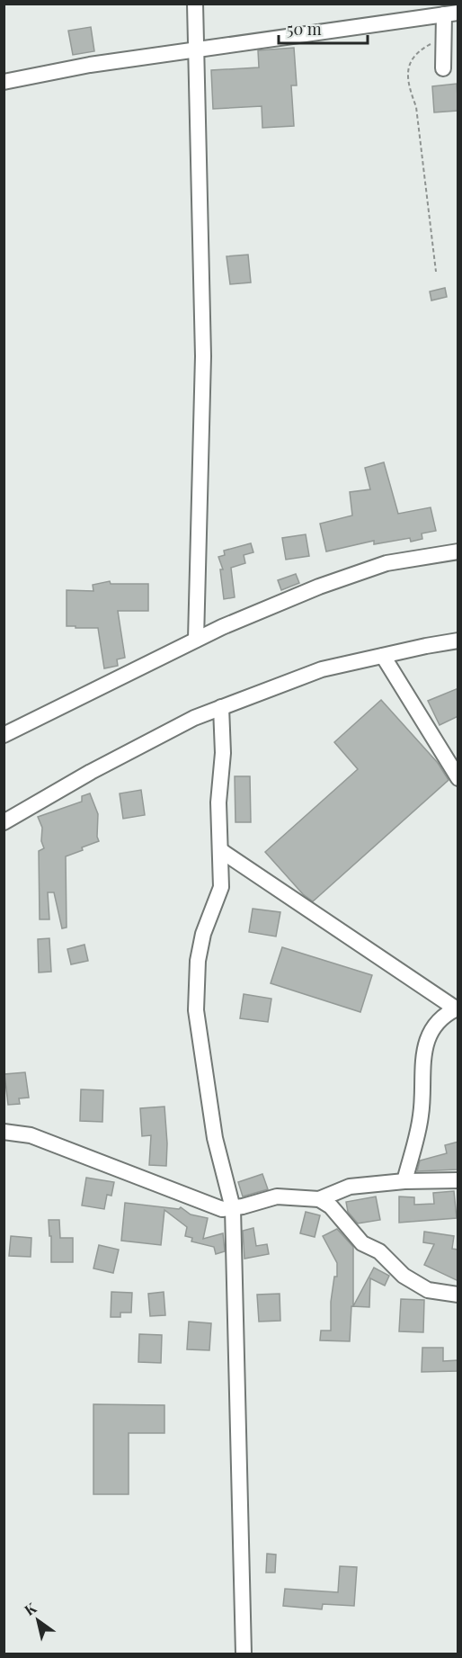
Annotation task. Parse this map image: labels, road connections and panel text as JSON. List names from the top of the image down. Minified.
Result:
{"scale_bar":"50 m","north":"top left"}
